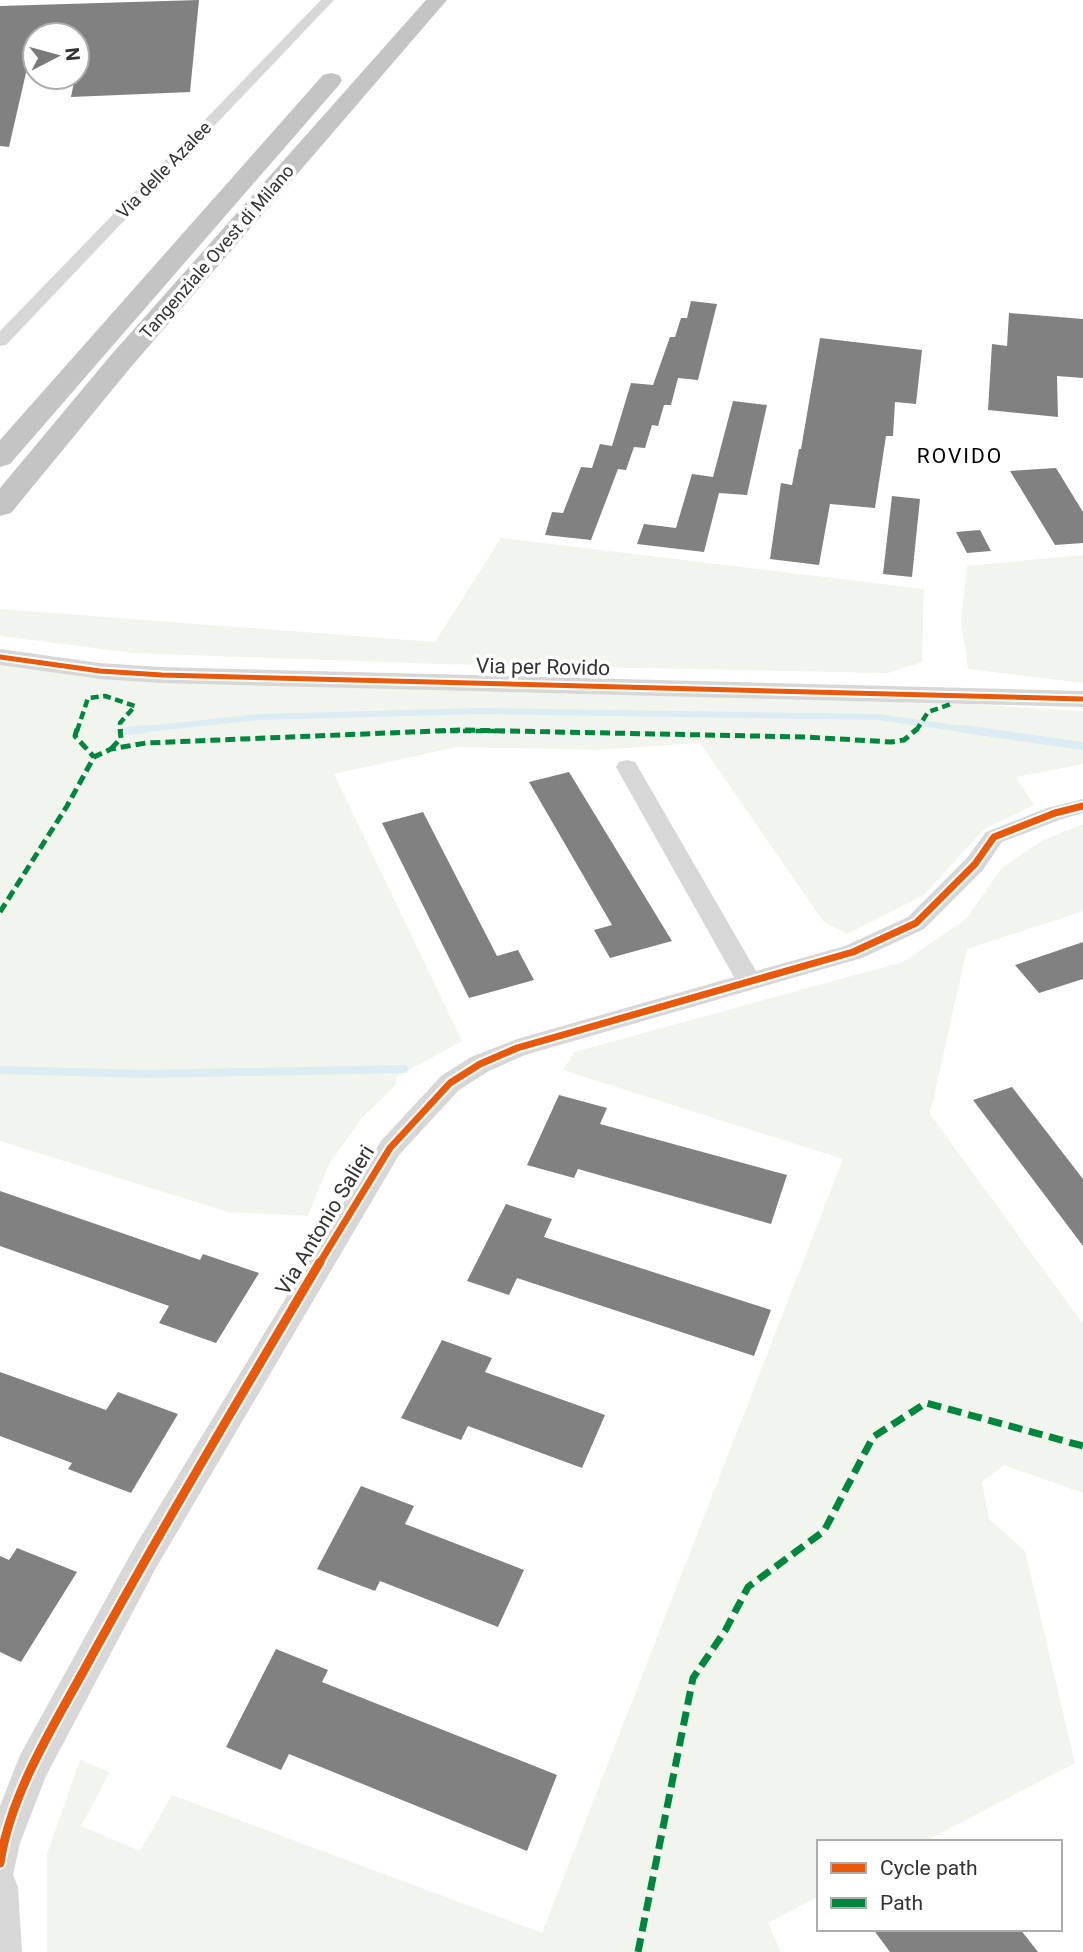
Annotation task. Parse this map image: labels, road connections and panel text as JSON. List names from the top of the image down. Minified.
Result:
{"streets":{"highway":["Tangenziale Ovest di Milano"],"street":["Via delle Azalee","Via per Rovido","Via Antonio Salieri"]},"districts":["ROVIDO"],"legend":["Cycle path","Path"],"north":"right"}
